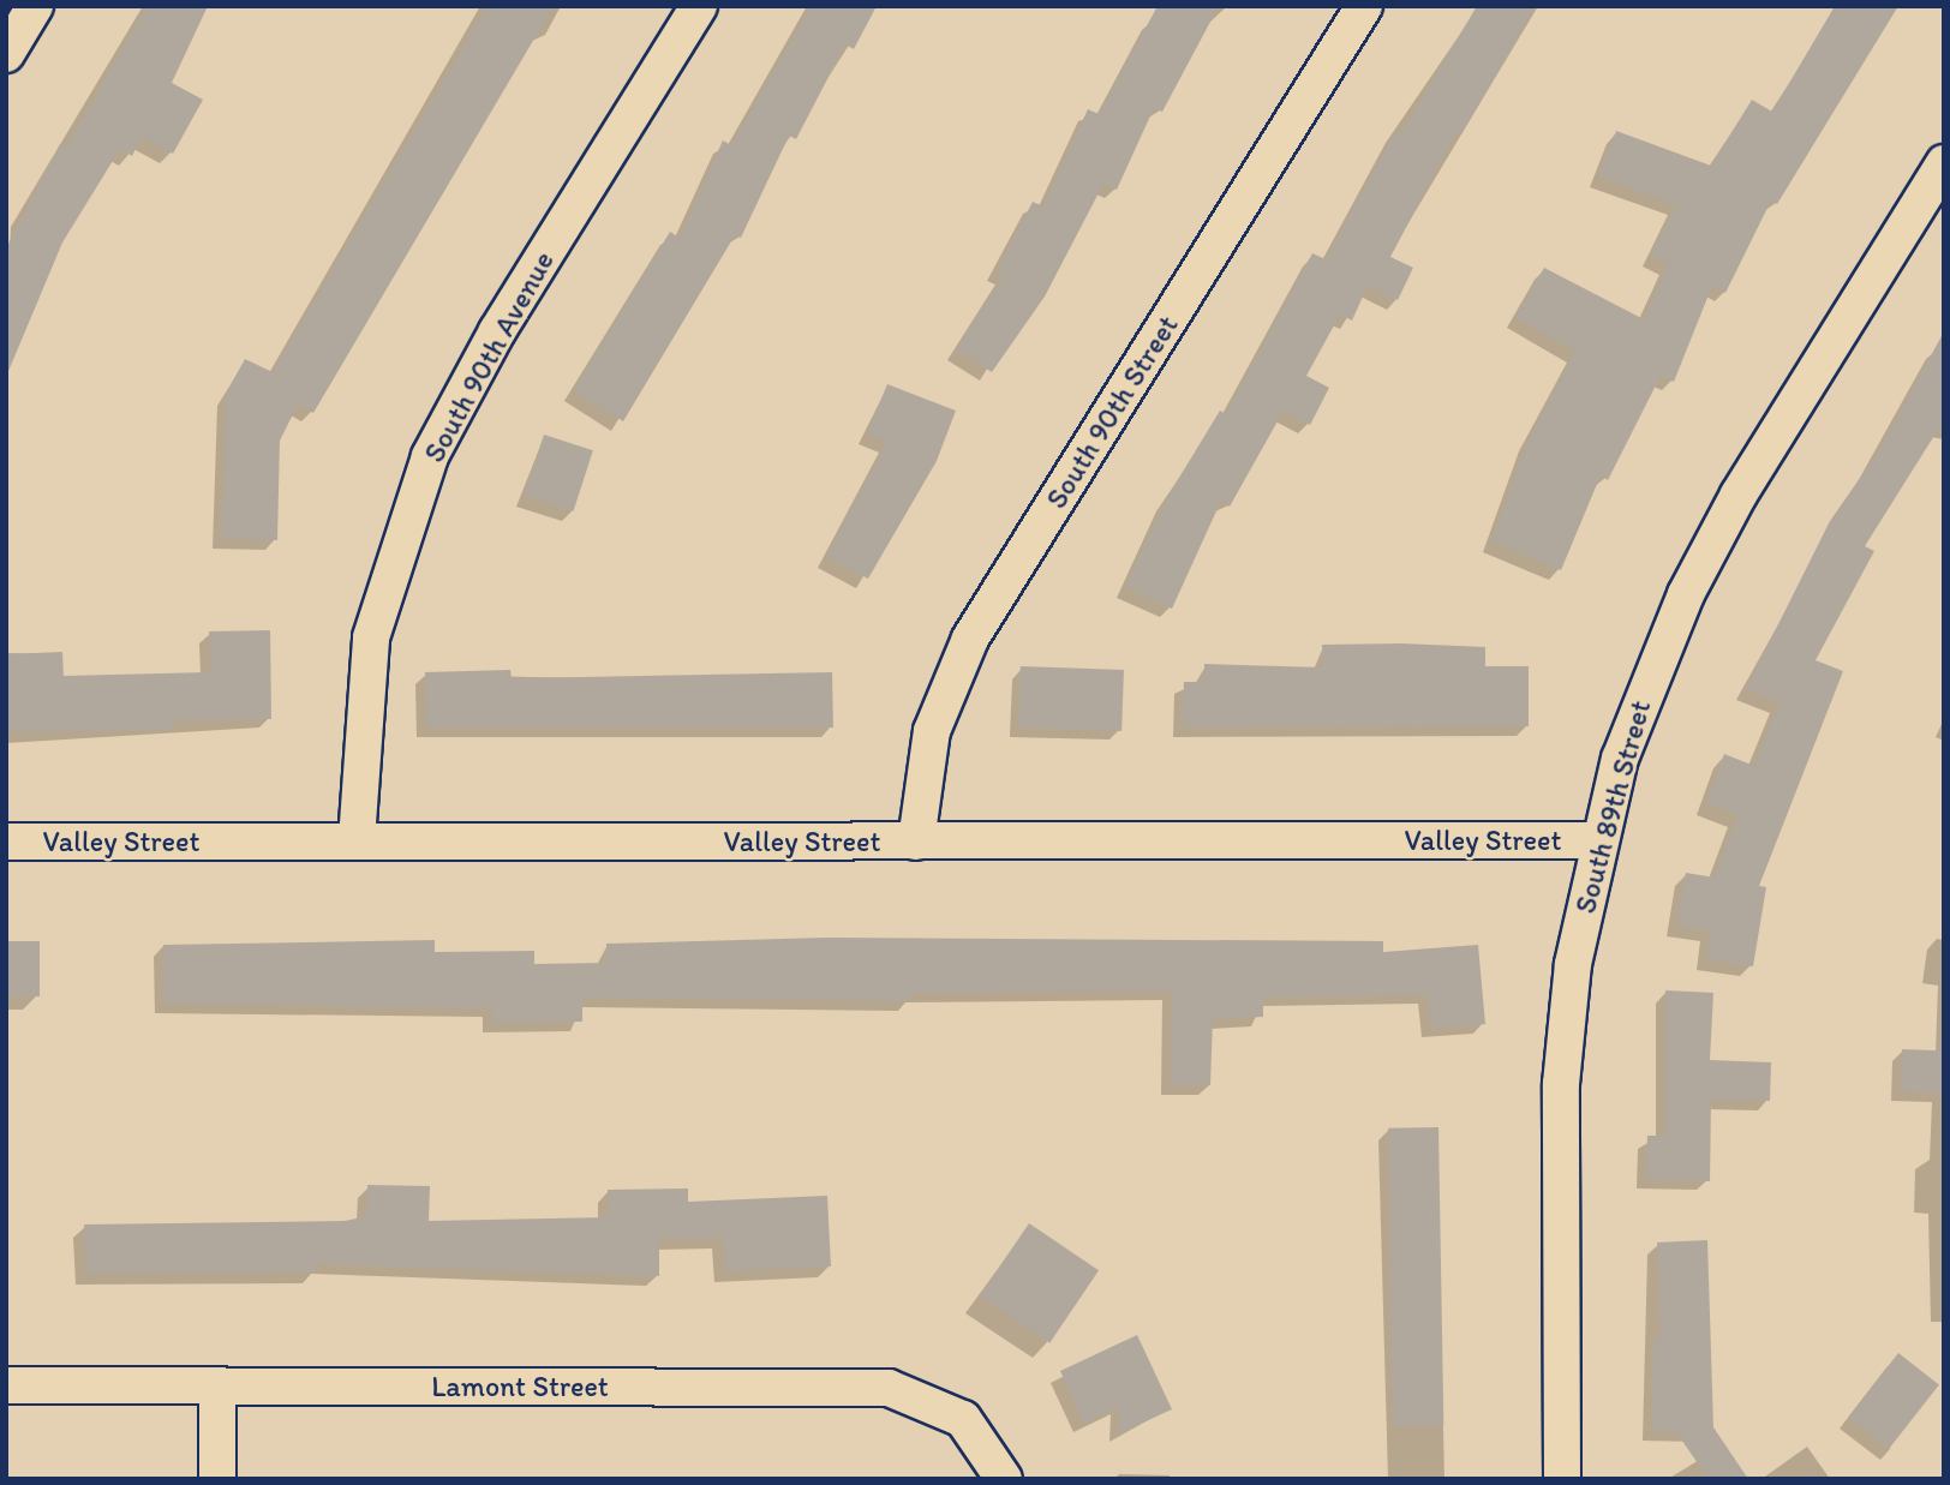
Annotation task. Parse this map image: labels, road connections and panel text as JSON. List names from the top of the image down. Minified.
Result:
{"streets":{"street":["South 90th Avenue","South 90th Street","South 89th Street","Valley Street","Lamont Street"]},"crossings":[["South 90th Avenue","Valley Street"],["South 90th Street","Valley Street"],["South 89th Street","Valley Street"]]}
